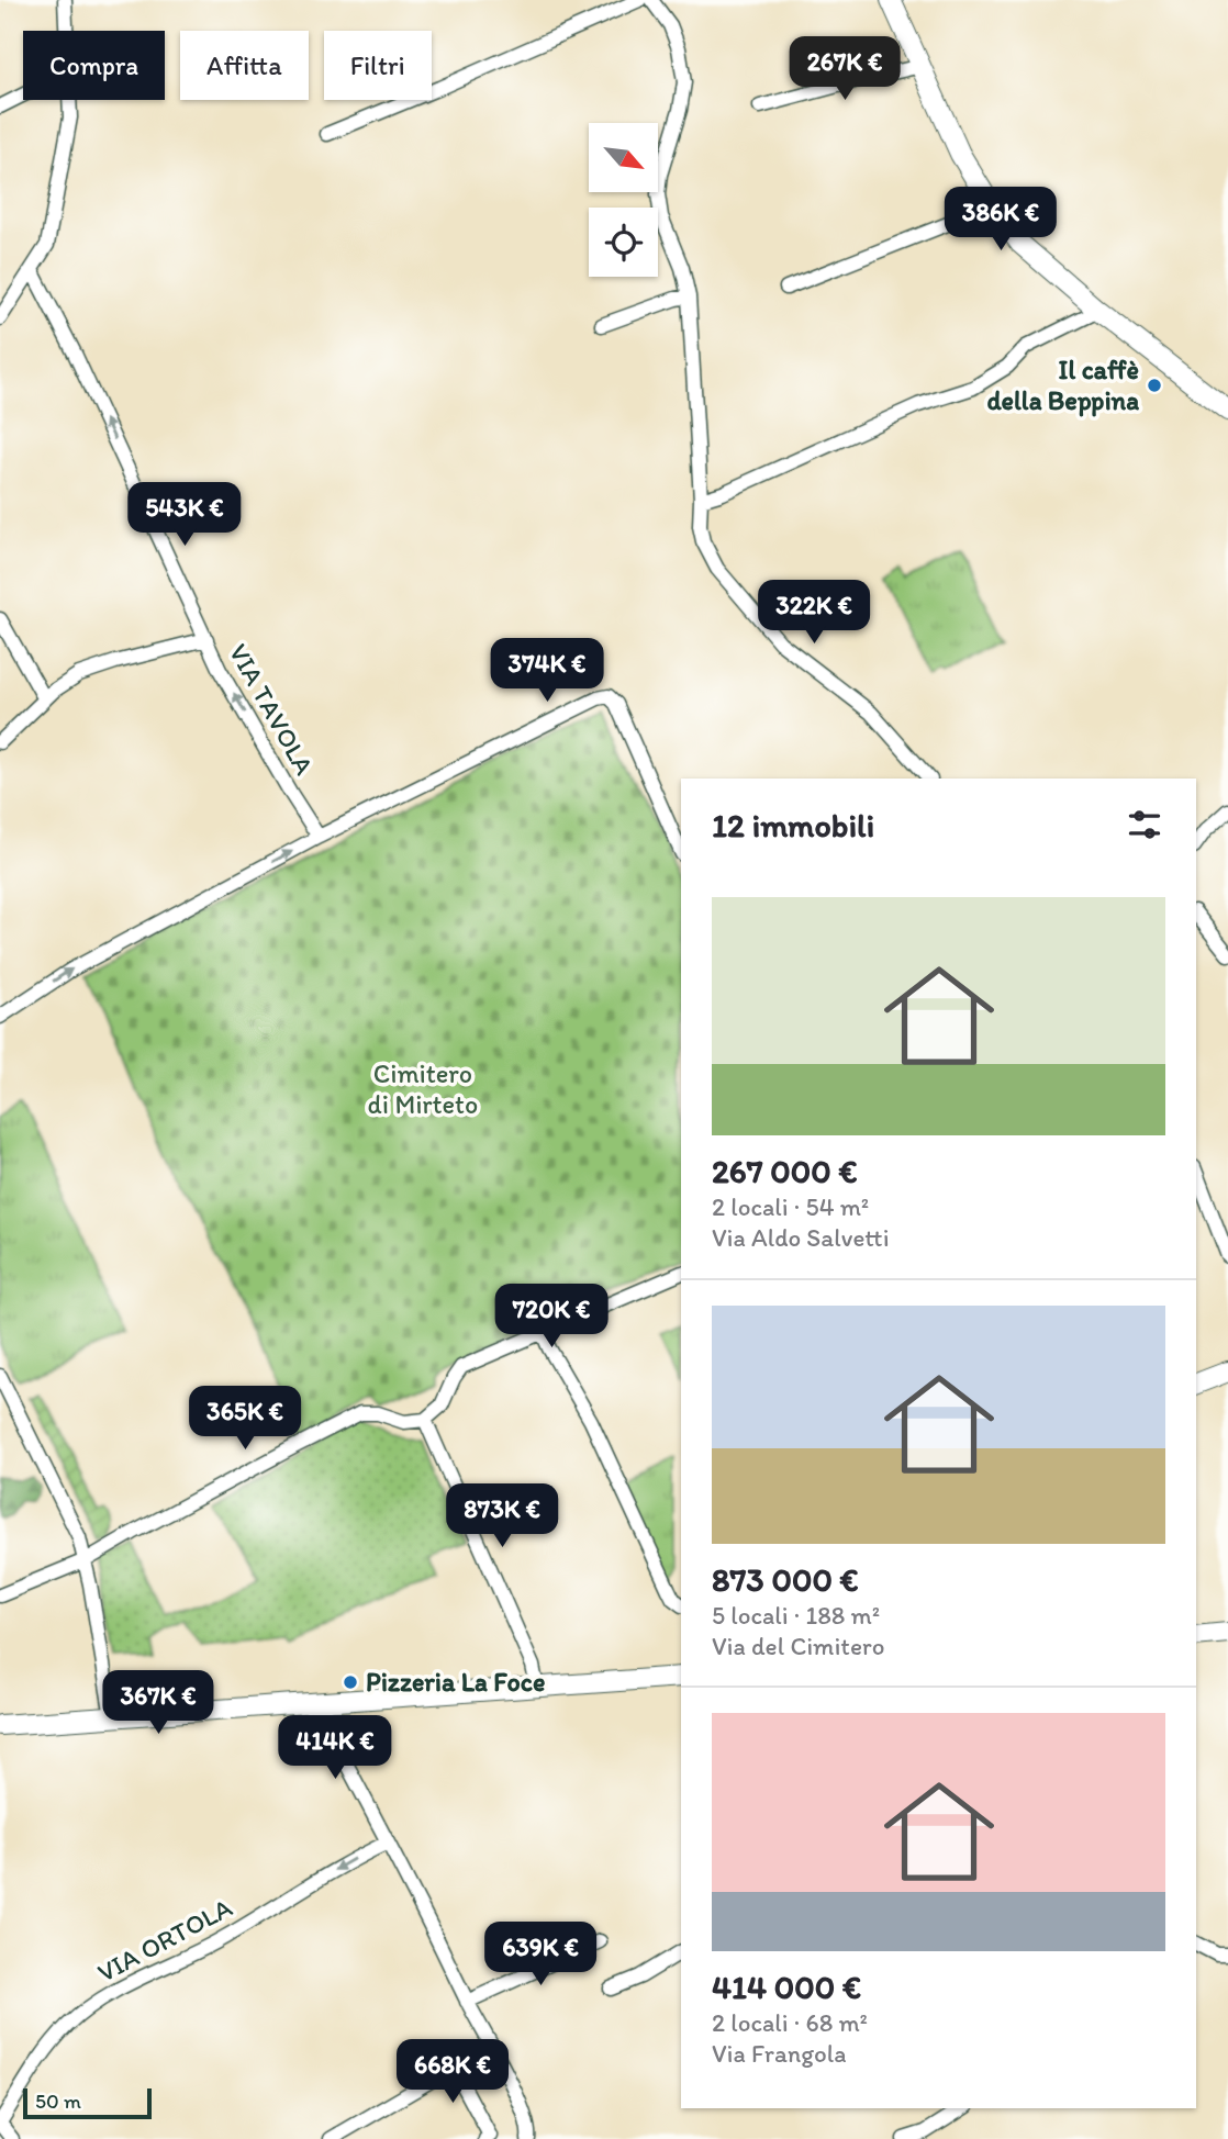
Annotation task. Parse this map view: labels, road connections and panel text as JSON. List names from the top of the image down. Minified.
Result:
{"streets":{"street":["VIA TAVOLA","VIA ORTOLA"]},"one_way":["VIA TAVOLA","VIA ORTOLA"],"parks":["Cimitero di Mirteto"],"places":["Il caffè della Beppina","Pizzeria La Foce"],"scale_bar":"50 m","north":"bottom right","page":{"chip":["Compra","Affitta","Filtri"],"price":["267K €","386K €","543K €","322K €","374K €","720K €","365K €","873K €","367K €","414K €","639K €","668K €"],"heading":"12 immobili","list":[{"name":"267 000 €","note":"2 locali · 54 m² · Via Aldo Salvetti"},{"name":"873 000 €","note":"5 locali · 188 m² · Via del Cimitero"},{"name":"414 000 €","note":"2 locali · 68 m² · Via Frangola"}],"scale":"50 m"}}
